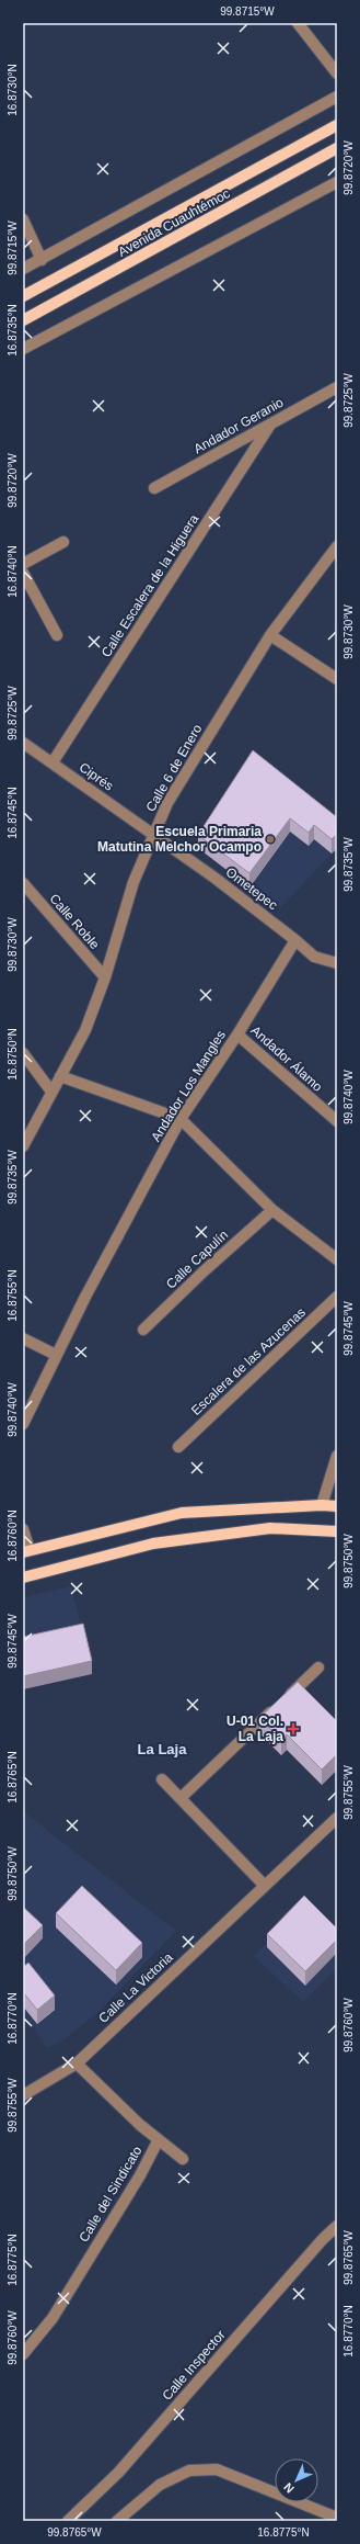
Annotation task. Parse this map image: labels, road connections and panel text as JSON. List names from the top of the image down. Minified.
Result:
{"streets":{"main road":["Avenida Cuauhtémoc"],"street":["Andador Geranio","Calle Escalera de la Higuera","Calle 6 de Enero","Ciprés","Ometepec","Calle Roble","Andador Álamo","Andador Los Mangles","Calle Capulín","Escalera de las Azucenas","Calle La Victoria","Calle del Sindicato","Calle Inspector"]},"crossings":[["Andador Geranio","Calle Escalera de la Higuera"],["Calle Escalera de la Higuera","Ciprés"],["Calle 6 de Enero","Ciprés"],["Calle 6 de Enero","Ometepec"],["Calle 6 de Enero","Calle Roble"],["Ciprés","Ometepec"],["Ometepec","Andador Los Mangles"],["Andador Álamo","Andador Los Mangles"],["Calle La Victoria","Calle del Sindicato"]],"districts":["La Laja"],"places":{"other":["Escuela Primaria Matutina Melchor Ocampo"],"health":["U-01 Col. La Laja"]},"north":"bottom left","coordinates":["99.8715°W","16.8730°N","99.8720°W","16.8735°N","99.8725°W","16.8740°N","99.8730°W","16.8745°N","99.8735°W","16.8750°N","99.8740°W","16.8755°N","99.8745°W","16.8760°N","99.8750°W","16.8765°N","99.8755°W","16.8770°N","99.8760°W","99.8765°W","16.8775°N"]}
